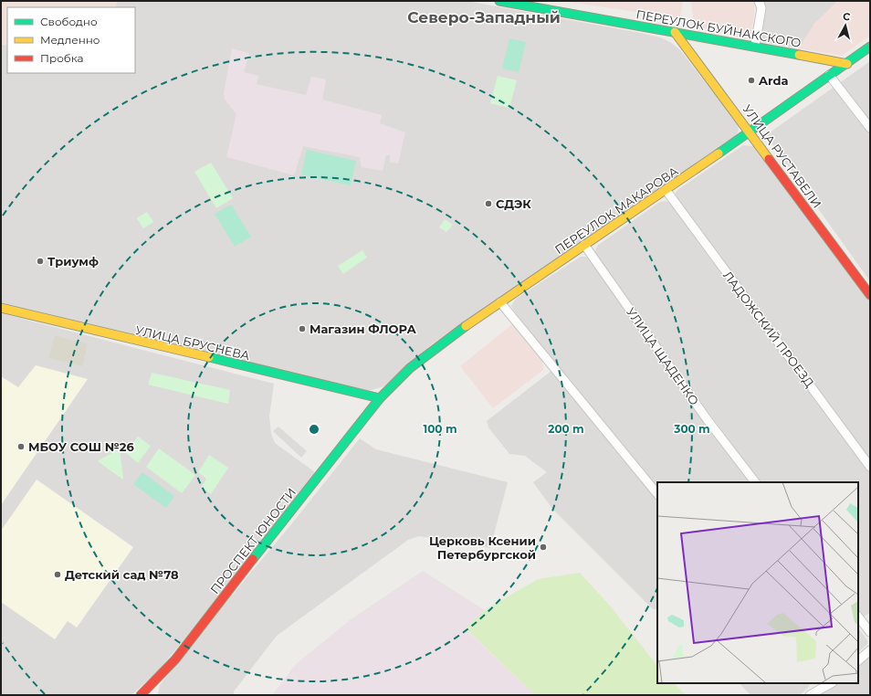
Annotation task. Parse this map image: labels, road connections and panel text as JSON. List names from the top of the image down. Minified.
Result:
{"streets":{"street":["ПЕРЕУЛОК БУЙНАКСКОГО","УЛИЦА РУСТАВЕЛИ","ПЕРЕУЛОК МАКАРОВА","ЛАДОЖСКИЙ ПРОЕЗД","УЛИЦА БРУСНЕВА","УЛИЦА ЩАДЕНКО","ПРОСПЕКТ ЮНОСТИ"]},"crossings":[["ПЕРЕУЛОК БУЙНАКСКОГО","УЛИЦА РУСТАВЕЛИ"],["ПЕРЕУЛОК БУЙНАКСКОГО","ПЕРЕУЛОК МАКАРОВА"],["УЛИЦА РУСТАВЕЛИ","ПЕРЕУЛОК МАКАРОВА"],["ПЕРЕУЛОК МАКАРОВА","ЛАДОЖСКИЙ ПРОЕЗД"],["ПЕРЕУЛОК МАКАРОВА","УЛИЦА БРУСНЕВА"],["ПЕРЕУЛОК МАКАРОВА","УЛИЦА ЩАДЕНКО"],["ПЕРЕУЛОК МАКАРОВА","ПРОСПЕКТ ЮНОСТИ"],["УЛИЦА БРУСНЕВА","ПРОСПЕКТ ЮНОСТИ"]],"districts":["Северо-Западный"],"places":["Arda","СДЭК","Триумф","Магазин ФЛОРА","МБОУ СОШ №26","Церковь Ксении Петербургской","Детский сад №78"],"legend":["Свободно","Медленно","Пробка"],"north":"top","rings":["100 m","200 m","300 m"]}
